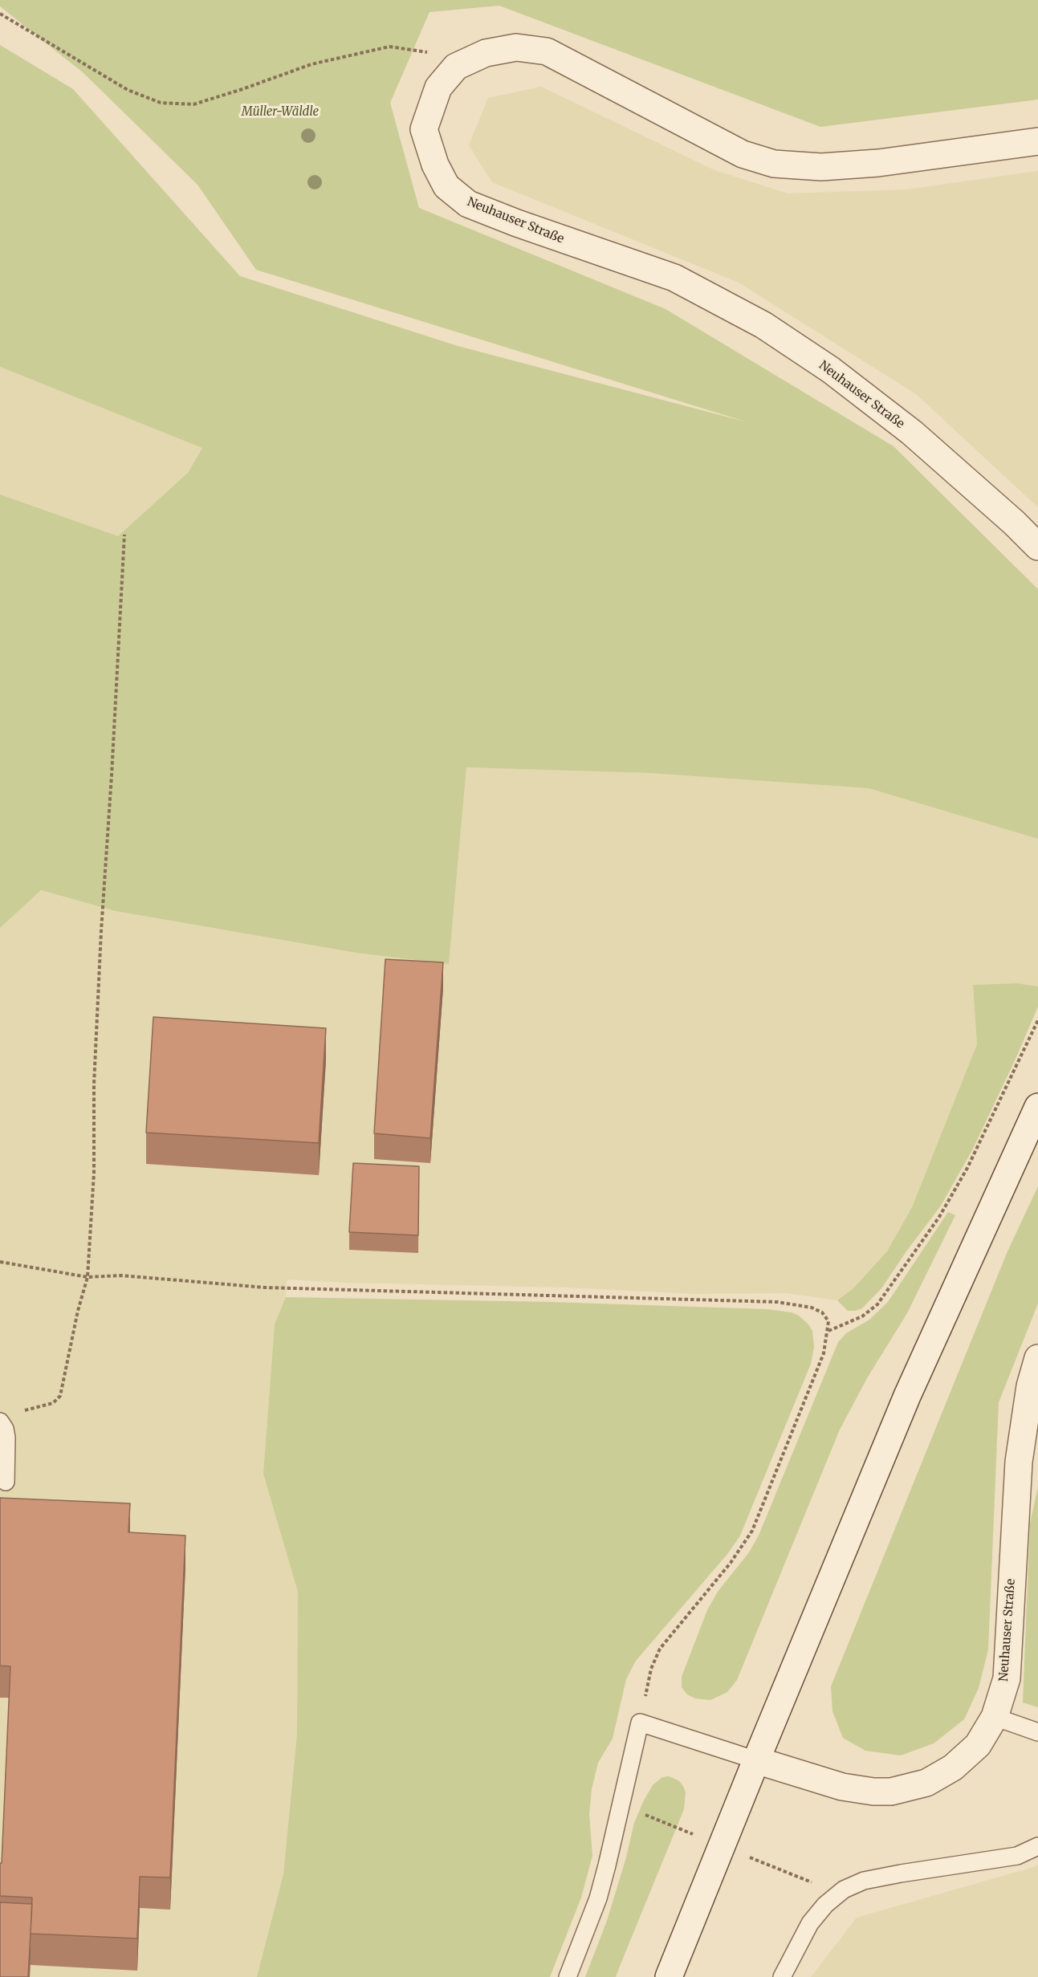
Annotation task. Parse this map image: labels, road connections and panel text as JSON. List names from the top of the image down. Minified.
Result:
{"streets":{"street":["Neuhauser Straße"]},"parks":["Müller-Wäldle"]}
